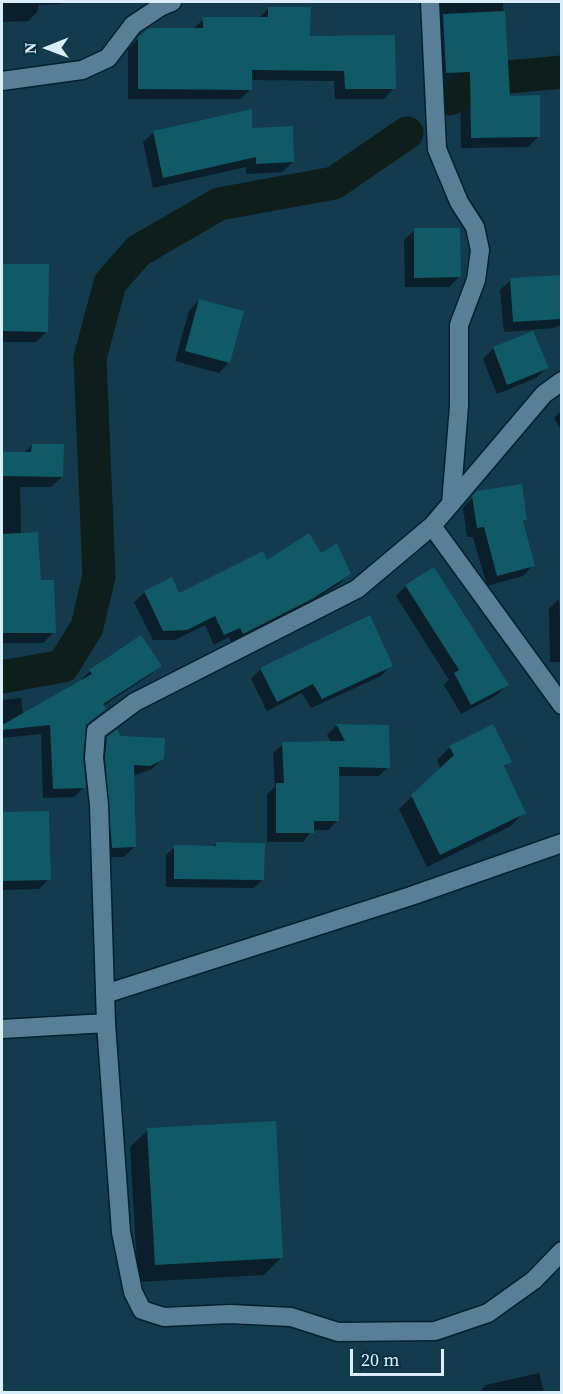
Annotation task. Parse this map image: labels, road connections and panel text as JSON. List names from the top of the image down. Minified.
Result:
{"scale_bar":"20 m","north":"left"}
